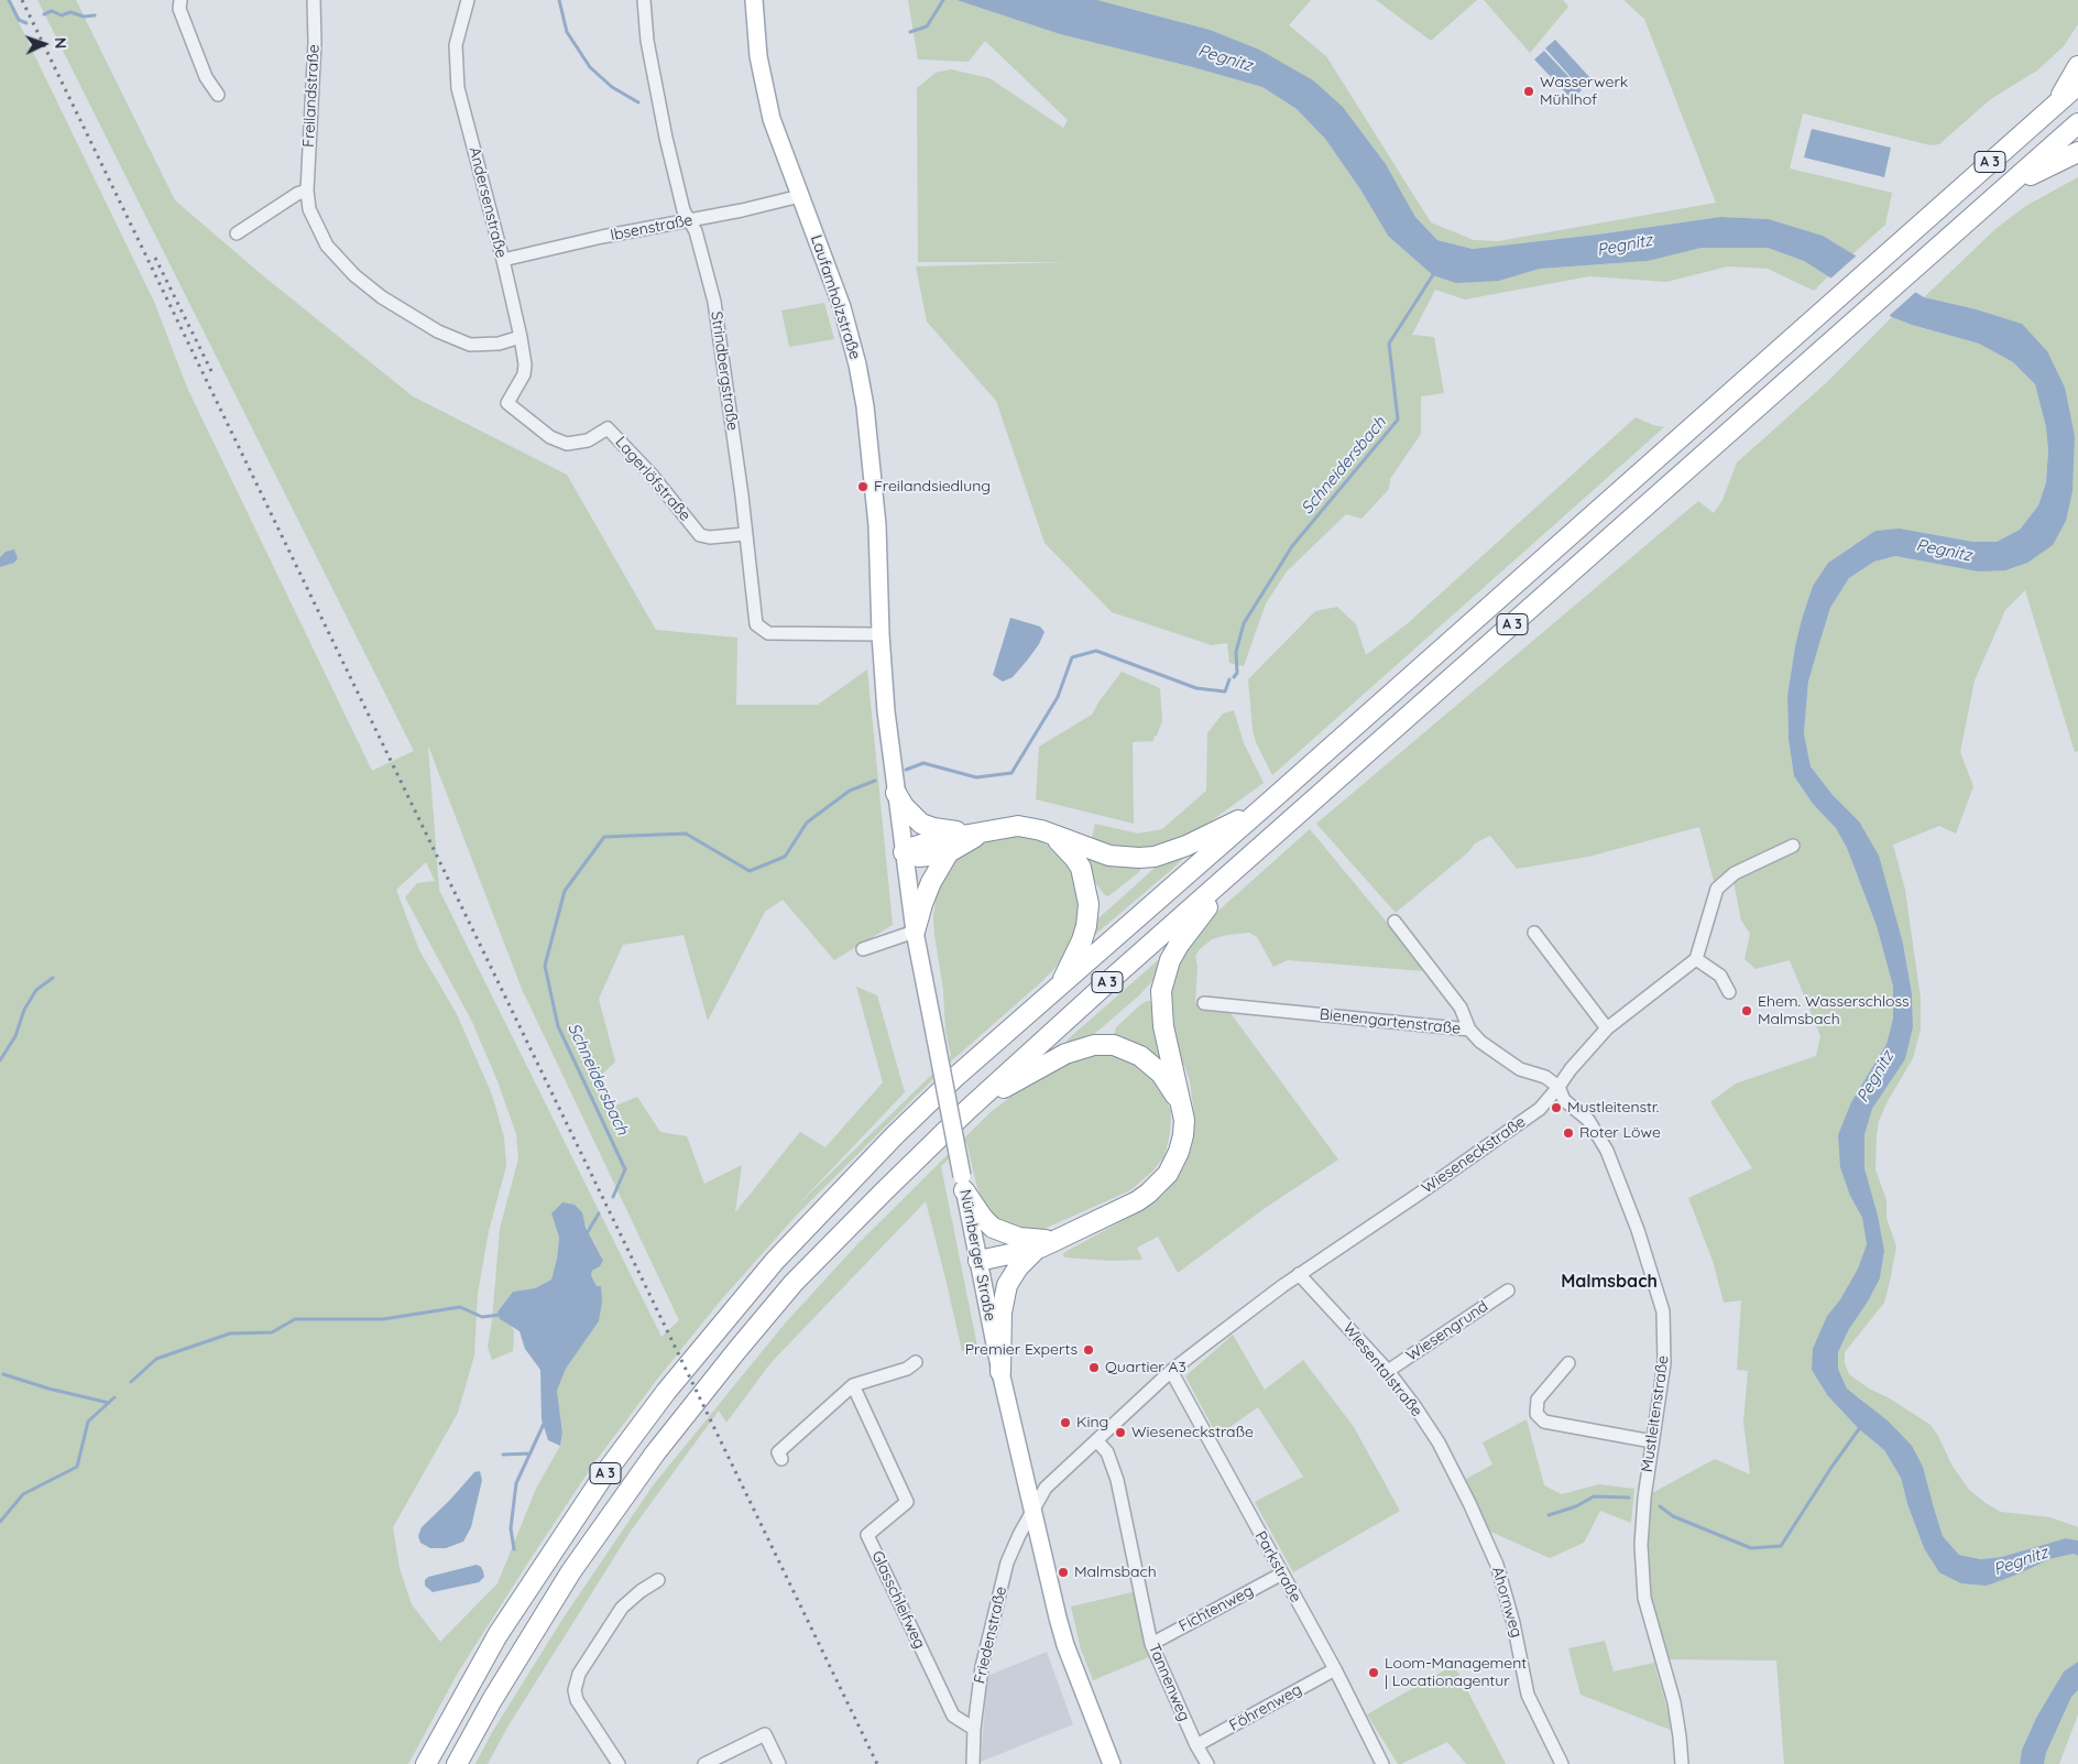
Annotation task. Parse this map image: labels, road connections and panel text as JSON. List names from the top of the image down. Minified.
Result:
{"streets":{"highway":["A 3"],"main road":["Laufamholzstraße","Nürnberger Straße"],"street":["Freilandstraße","Andersenstraße","Ibsenstraße","Strindbergstraße","Lagerlöfstraße","Bienengartenstraße","Wieseneckstraße","Wiesengrund","Wiesentalstraße","Mustleitenstraße","Parkstraße","Glasschleifweg","Ahornweg","Fichtenweg","Friedenstraße","Tannenweg","Föhrenweg"]},"crossings":[["Freilandstraße","Andersenstraße"],["Andersenstraße","Ibsenstraße"],["Andersenstraße","Lagerlöfstraße"],["Ibsenstraße","Laufamholzstraße"],["Ibsenstraße","Strindbergstraße"],["Laufamholzstraße","Strindbergstraße"],["Laufamholzstraße","Nürnberger Straße"],["Strindbergstraße","Lagerlöfstraße"],["Bienengartenstraße","Wieseneckstraße"],["Bienengartenstraße","Mustleitenstraße"],["Wieseneckstraße","Nürnberger Straße"],["Wieseneckstraße","Wiesentalstraße"],["Wieseneckstraße","Mustleitenstraße"],["Wieseneckstraße","Parkstraße"],["Wieseneckstraße","Friedenstraße"],["Wieseneckstraße","Tannenweg"],["Nürnberger Straße","Friedenstraße"],["Wiesengrund","Wiesentalstraße"],["Wiesentalstraße","Ahornweg"],["Parkstraße","Fichtenweg"],["Parkstraße","Föhrenweg"],["Glasschleifweg","Friedenstraße"],["Fichtenweg","Tannenweg"],["Tannenweg","Föhrenweg"]],"districts":["Malmsbach"],"water":["Pegnitz","Schneidersbach"],"places":["Wasserwerk Mühlhof","Freilandsiedlung","Ehem. Wasserschloss Malmsbach","Mustleitenstr.","Roter Löwe","Premier Experts","Quartier A3","King","Wieseneckstraße","Malmsbach","Loom-Management | Locationagentur"],"north":"right"}
